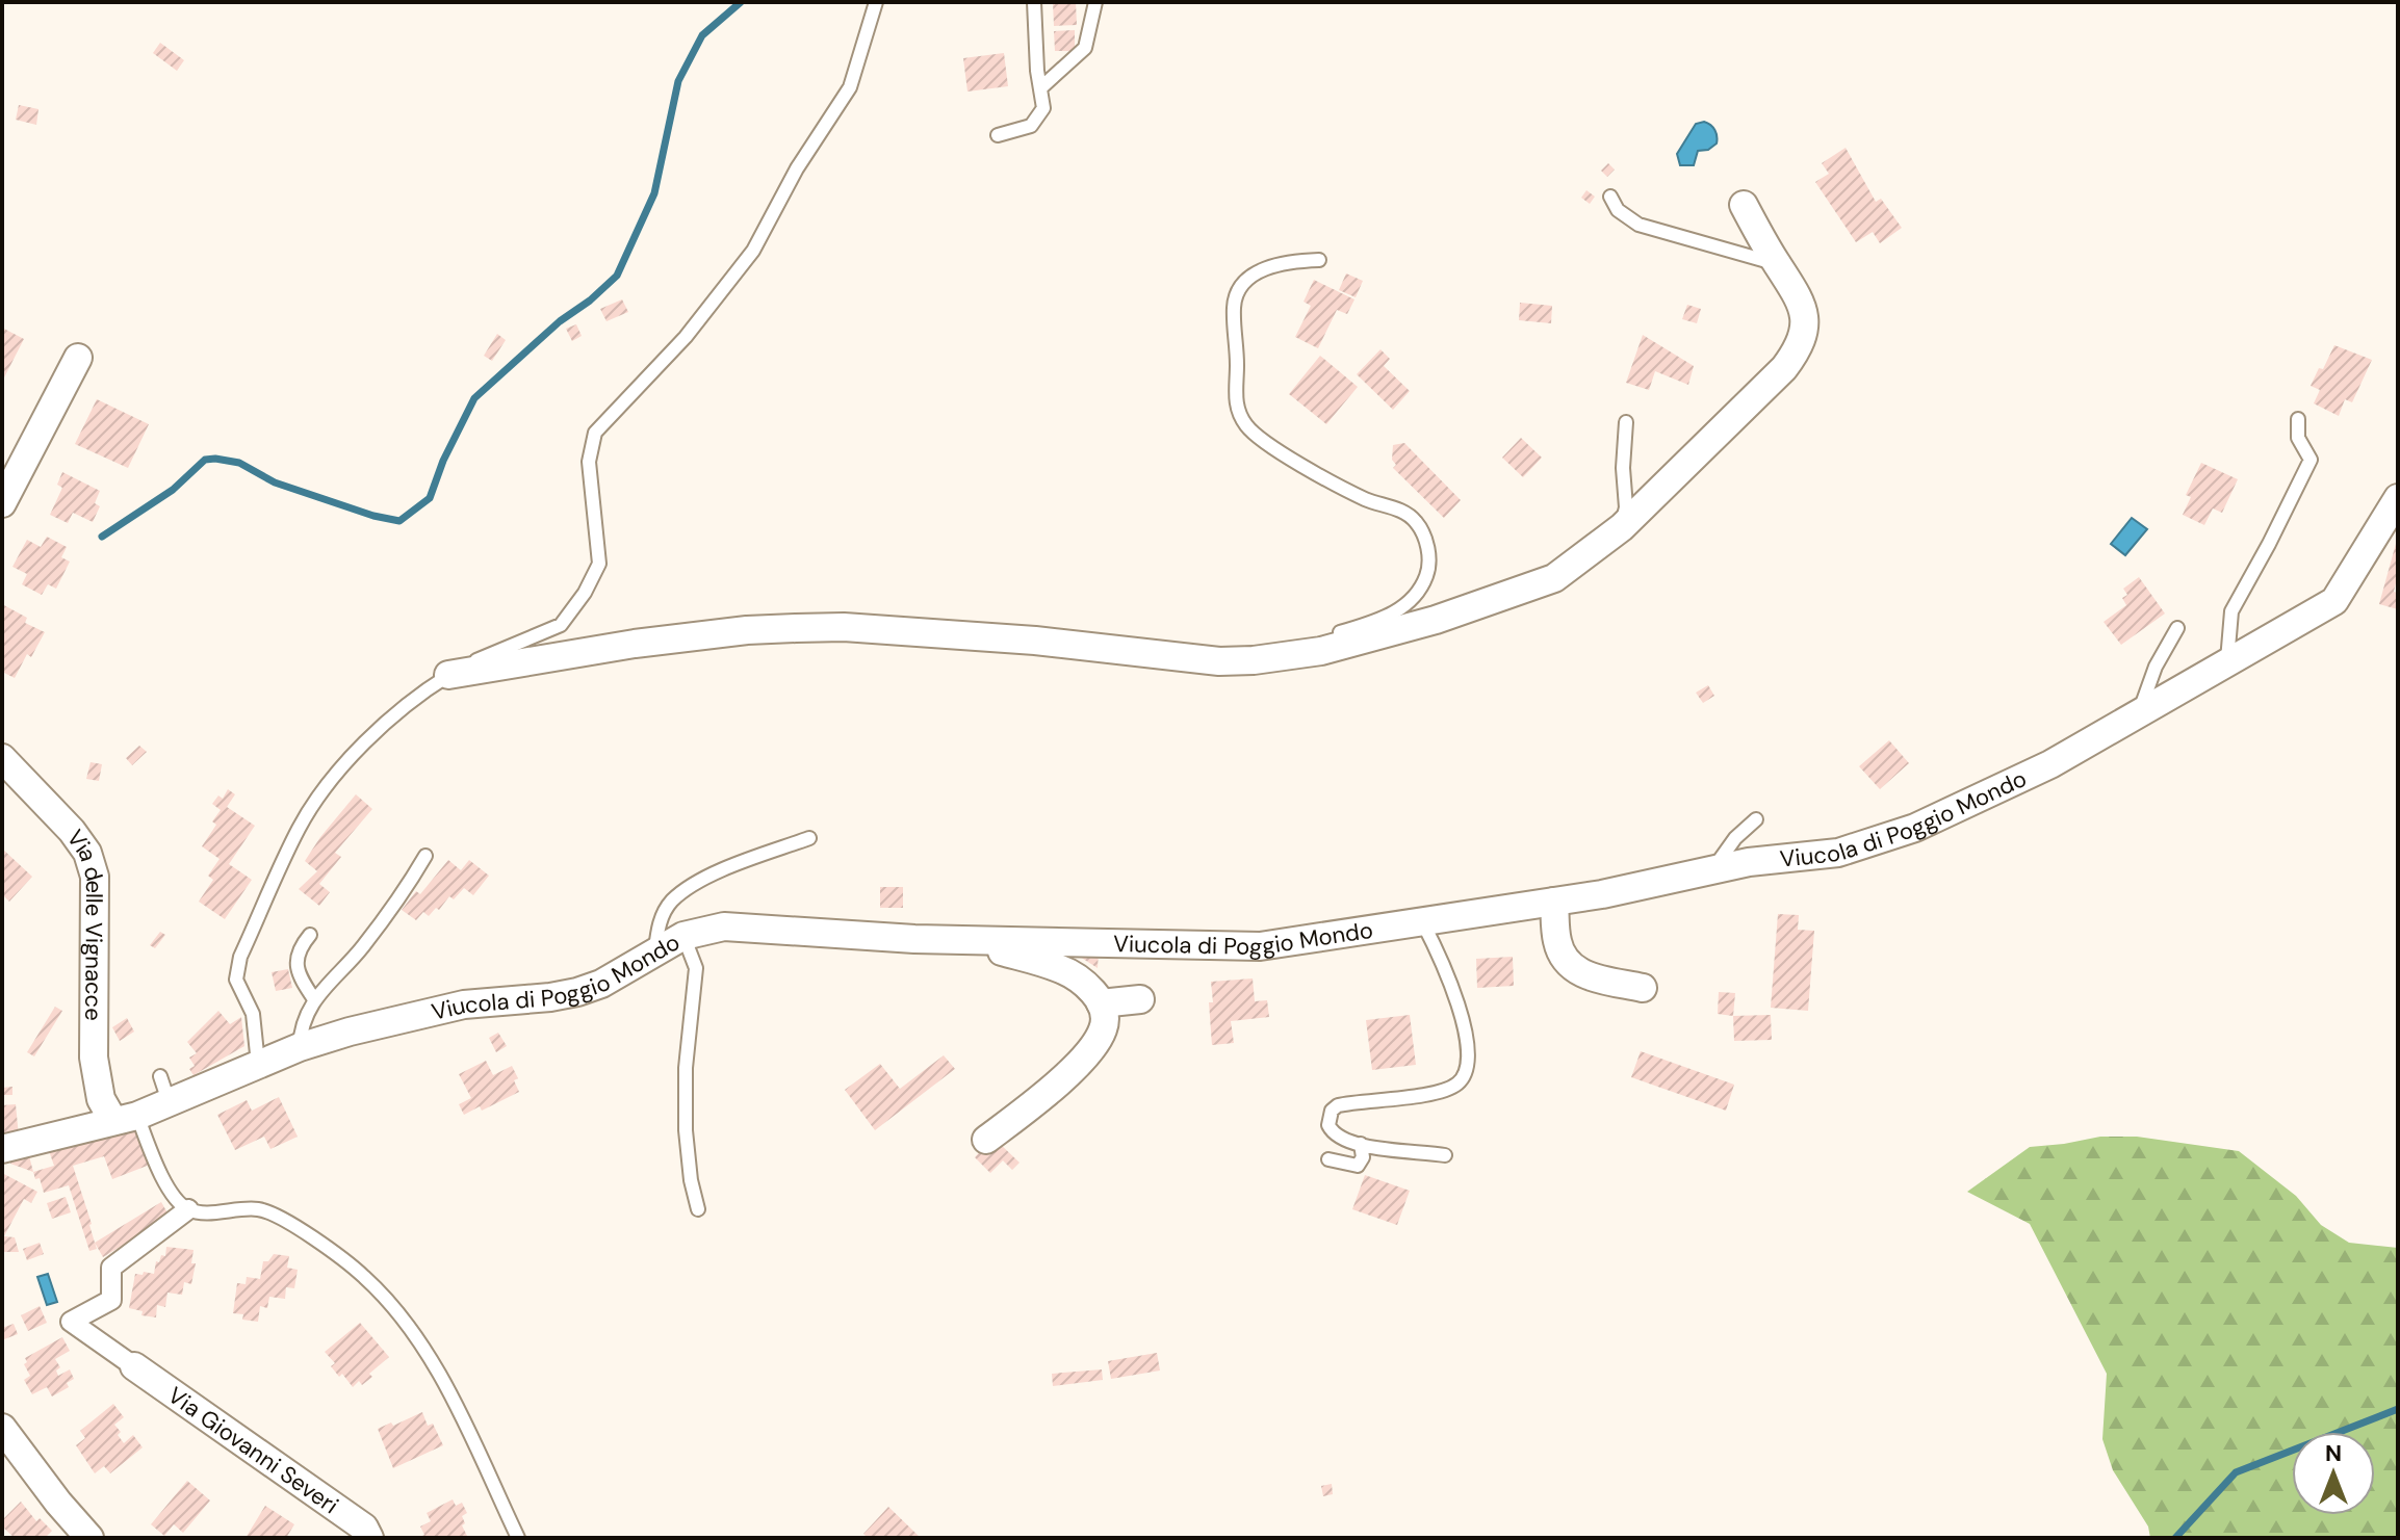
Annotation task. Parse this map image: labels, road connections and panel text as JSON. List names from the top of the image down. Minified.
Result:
{"streets":{"street":["Viucola di Poggio Mondo","Via delle Vignacce","Via Giovanni Severi"]},"crossings":[["Viucola di Poggio Mondo","Via delle Vignacce"]],"north":"top"}
